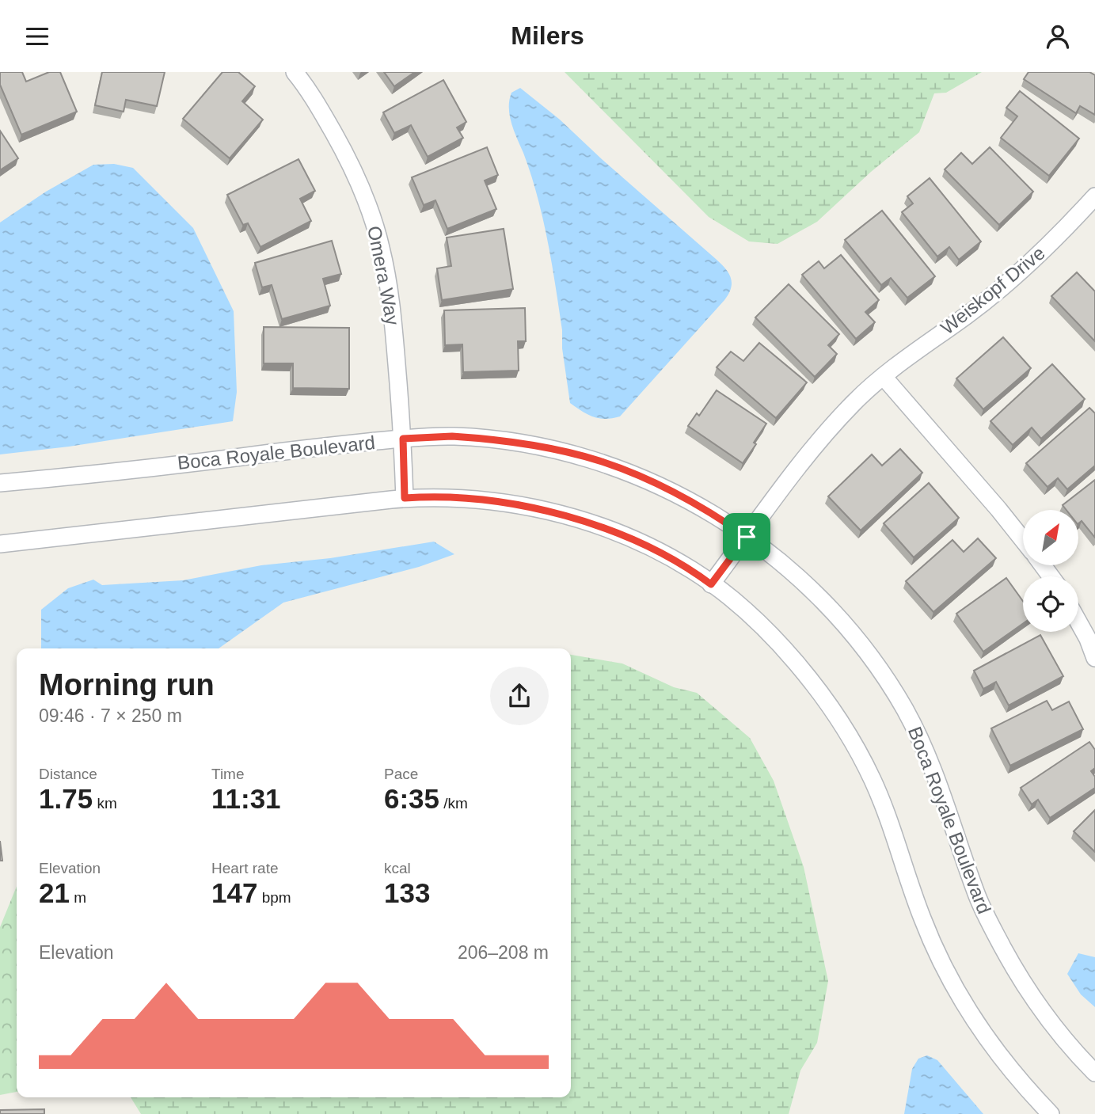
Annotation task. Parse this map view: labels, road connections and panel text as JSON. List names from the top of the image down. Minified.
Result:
{"streets":{"street":["Omera Way","Weiskopf Drive","Boca Royale Boulevard"]},"crossings":[["Omera Way","Boca Royale Boulevard"],["Weiskopf Drive","Boca Royale Boulevard"]],"north":"top right","page":{"header":"Milers","heading":["Morning run","09:46 · 7 × 250 m"],"stats":[["Distance","1.75 km"],["Time","11:31"],["Pace","6:35 /km"],["Elevation","21 m"],["Heart rate","147 bpm"],["kcal","133"]],"chart":["Elevation","206–208 m"]}}
